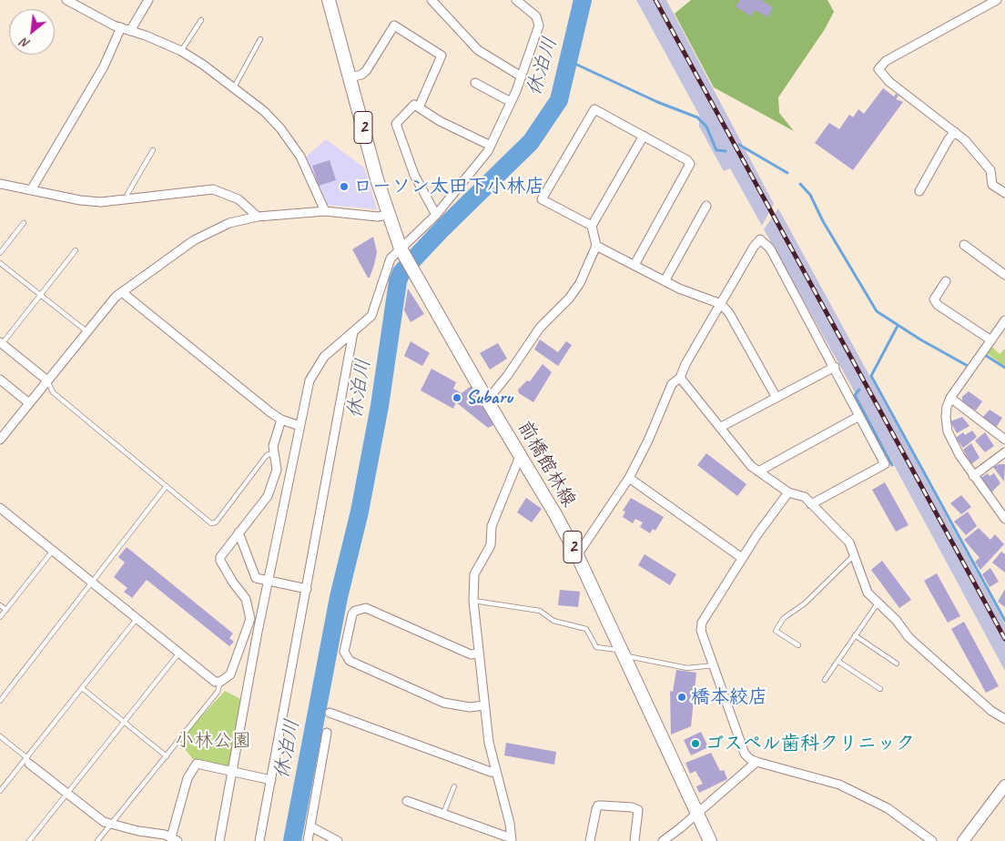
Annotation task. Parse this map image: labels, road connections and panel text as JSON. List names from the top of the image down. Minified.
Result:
{"streets":{"main road":["2","前橋館林線"]},"water":["休泊川"],"parks":["小林公園"],"places":["ローソン太田下小林店","Subaru","橋本絞店","ゴスペル歯科クリニック"],"north":"bottom left"}
